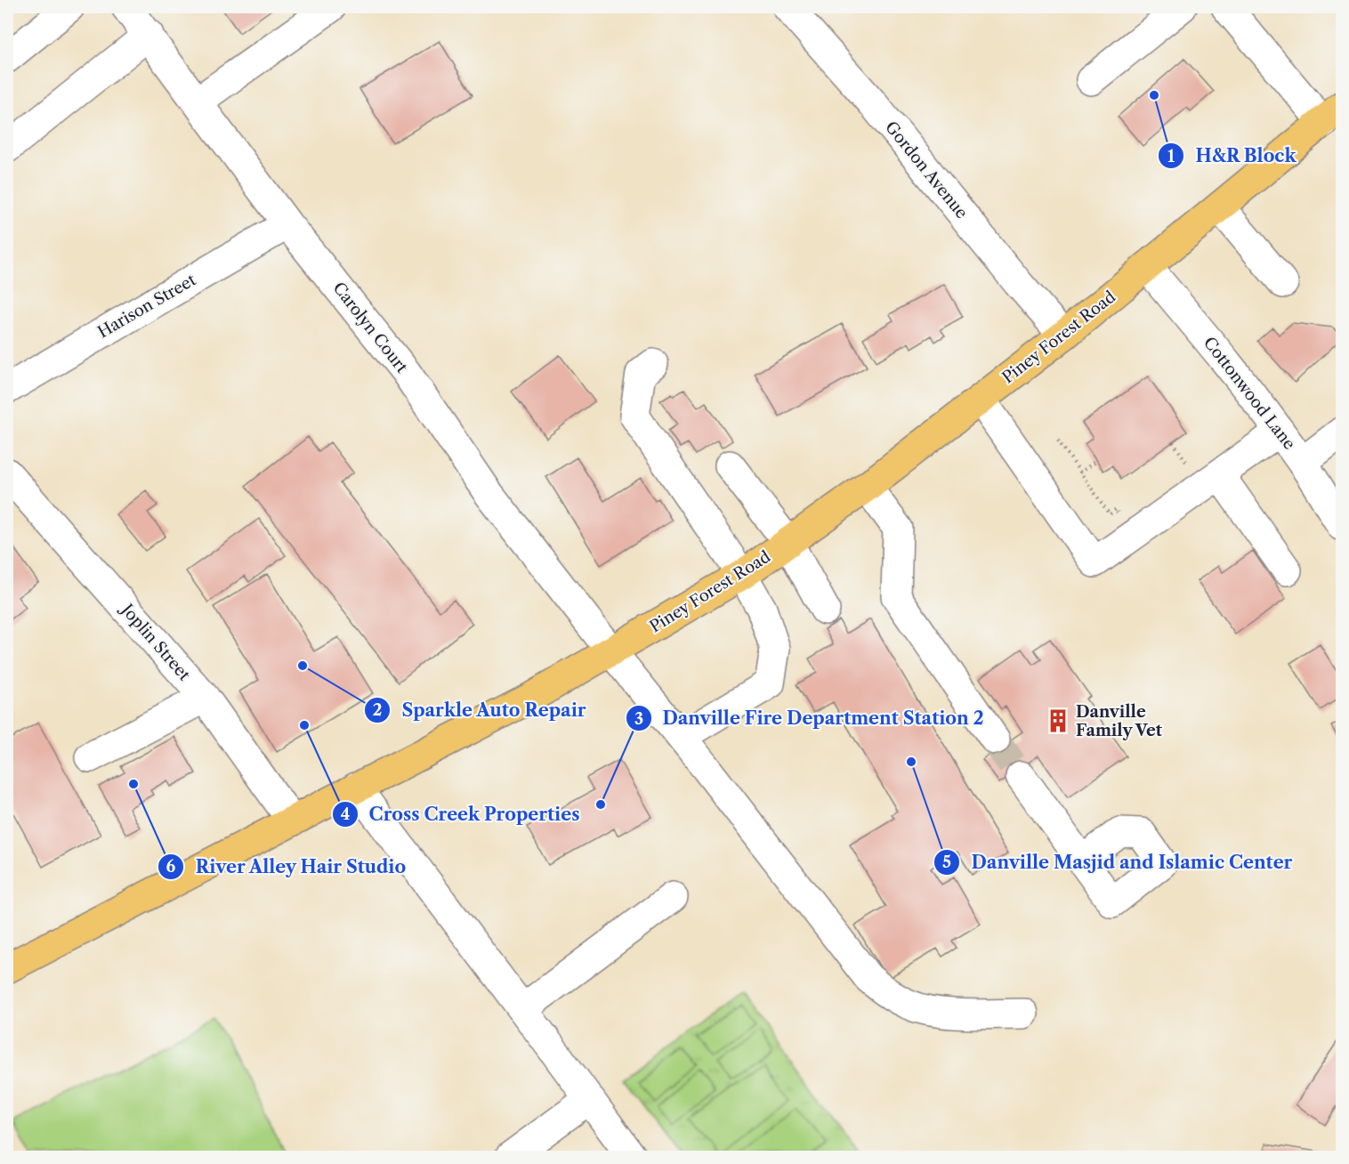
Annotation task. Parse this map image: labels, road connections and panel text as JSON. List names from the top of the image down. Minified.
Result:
{"streets":{"main road":["Piney Forest Road"],"street":["Gordon Avenue","Harison Street","Carolyn Court","Cottonwood Lane","Joplin Street"]},"crossings":[["Gordon Avenue","Piney Forest Road"],["Harison Street","Carolyn Court"],["Carolyn Court","Piney Forest Road"],["Piney Forest Road","Cottonwood Lane"],["Piney Forest Road","Joplin Street"]],"places":{"other":["H&R Block","Sparkle Auto Repair","Cross Creek Properties","Danville Masjid and Islamic Center","River Alley Hair Studio","Danville Fire Department Station 2"],"building":["Danville Family Vet"]}}
